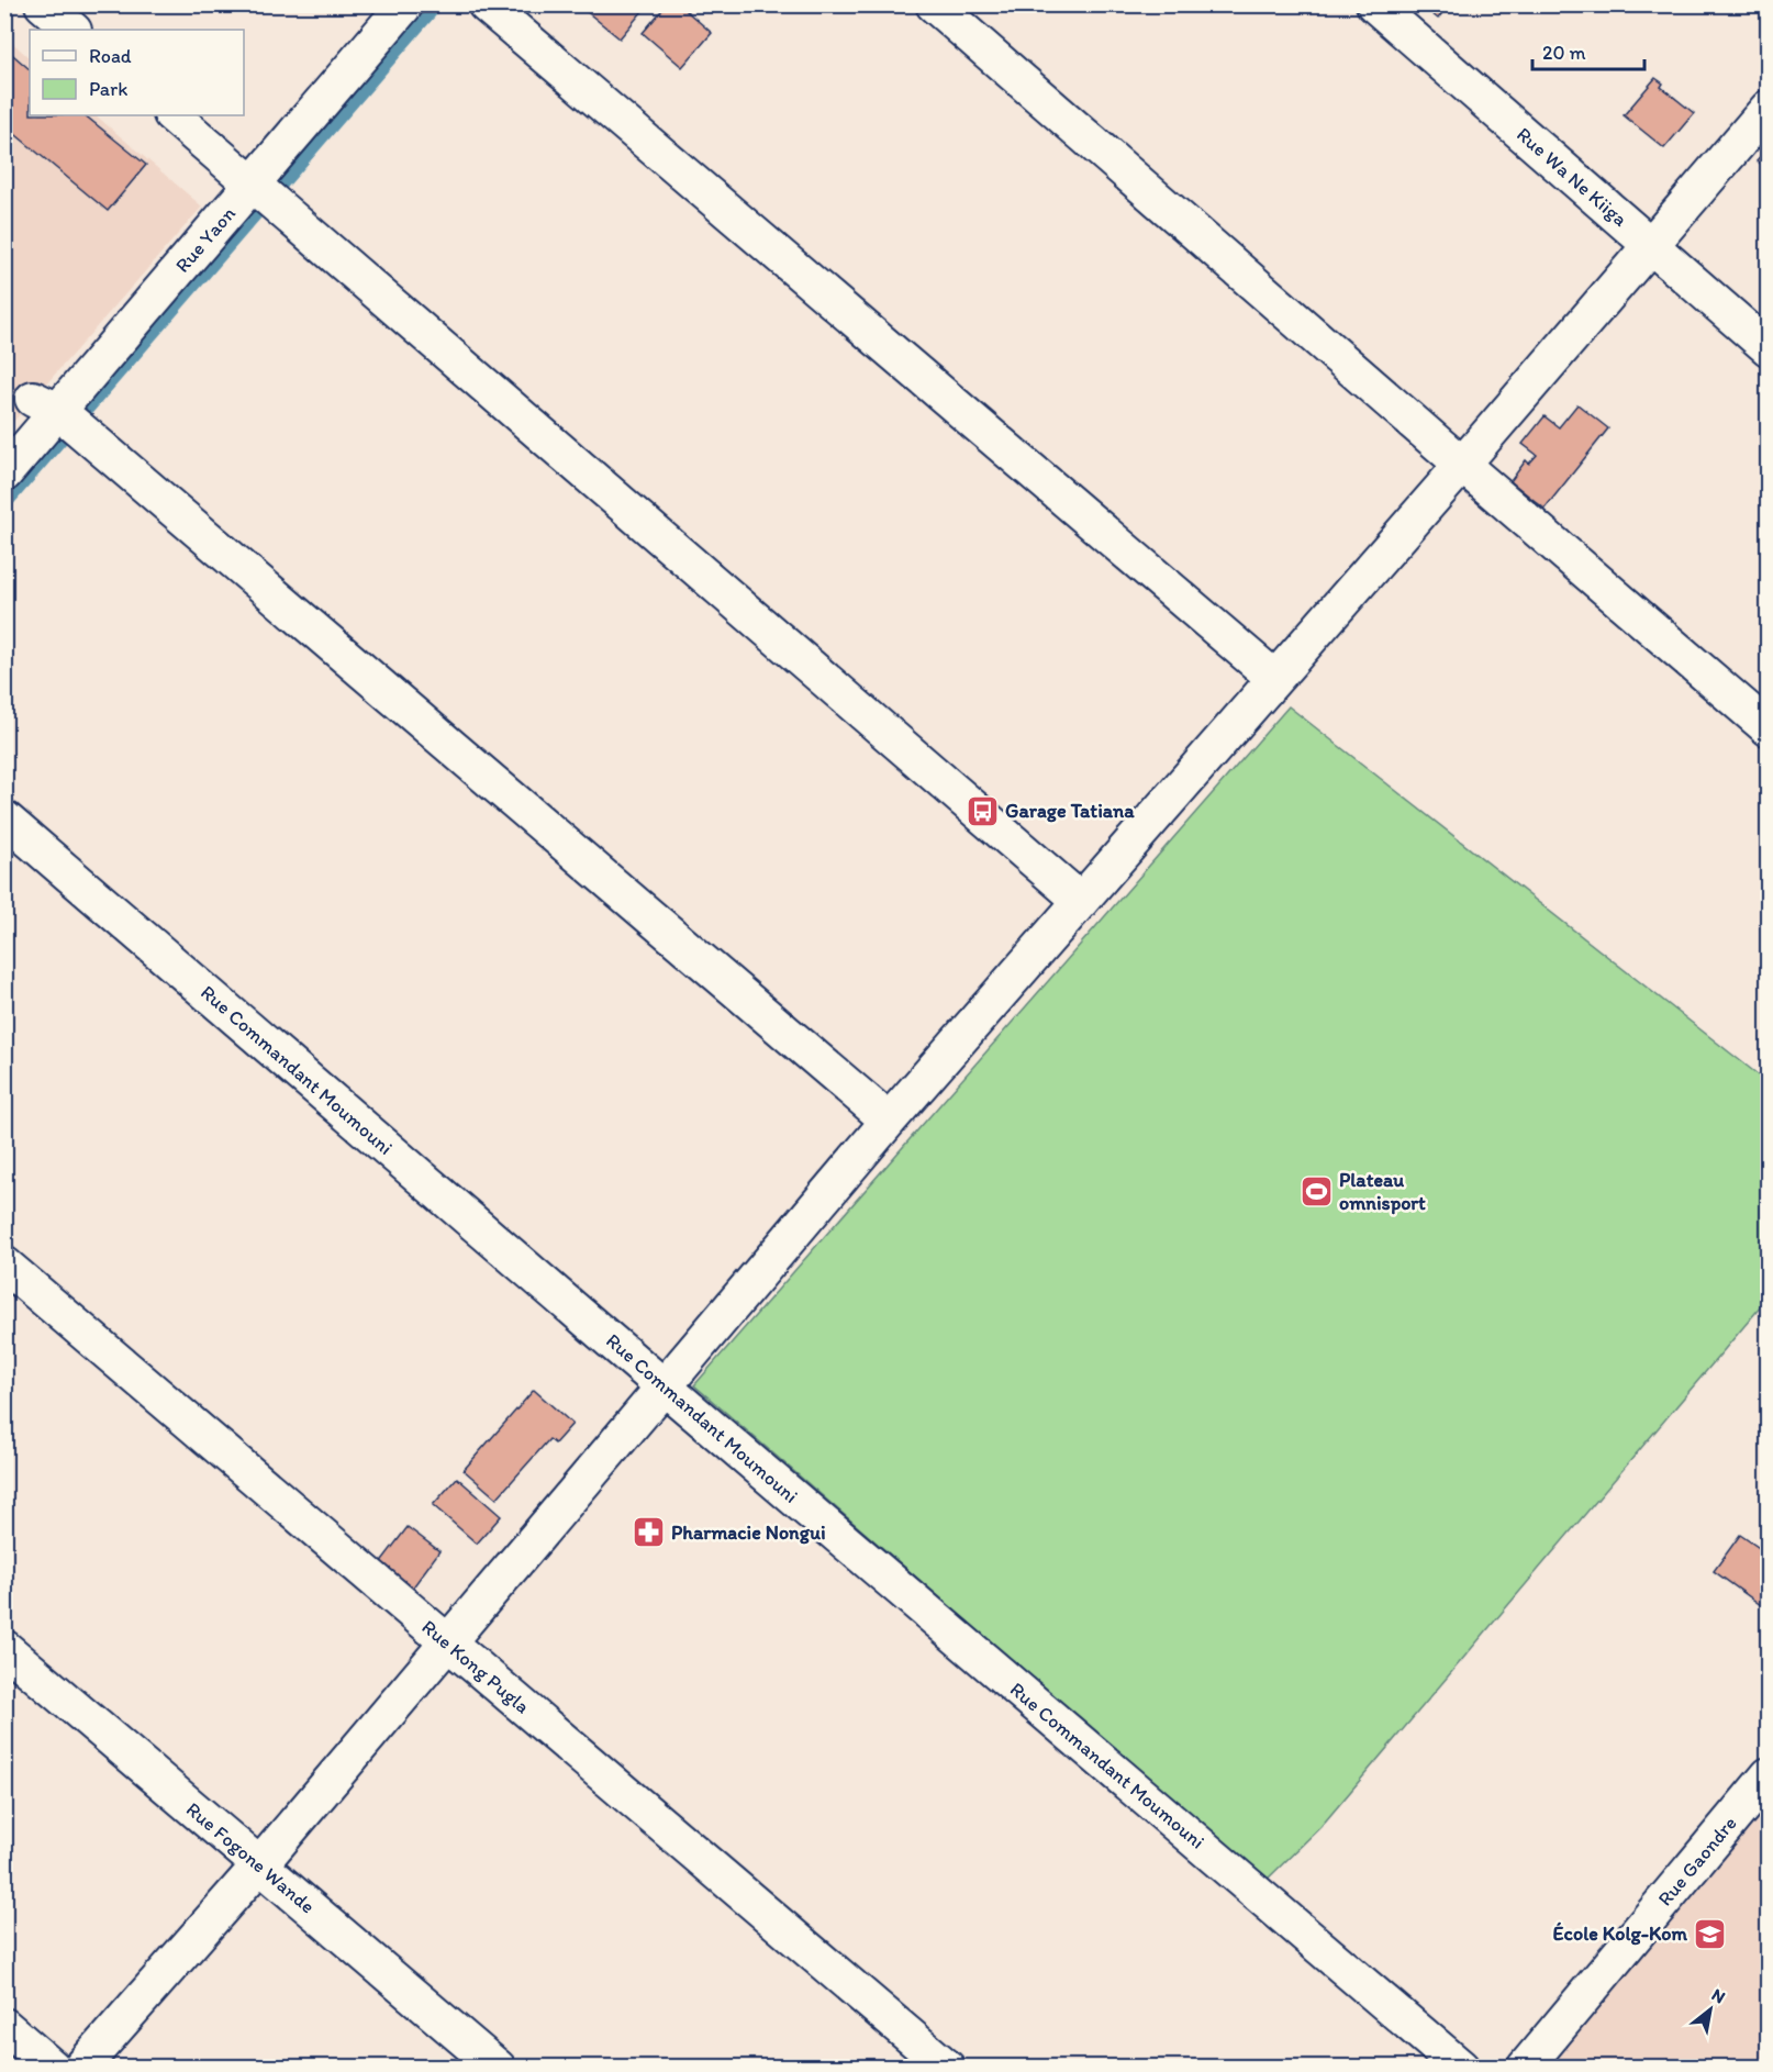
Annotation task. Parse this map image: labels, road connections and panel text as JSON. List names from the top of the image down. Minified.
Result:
{"streets":{"street":["Rue Wa Ne Kiiga","Rue Yaon","Rue Commandant Moumouni","Rue Kong Pugla","Rue Fogone Wande","Rue Gaondre"]},"places":{"bus stop":["Garage Tatiana"],"sports":["Plateau omnisport"],"pharmacy":["Pharmacie Nongui"],"school or university":["École Kolg-Kom"]},"legend":["Road","Park"],"scale_bar":"20 m","north":"top right"}
